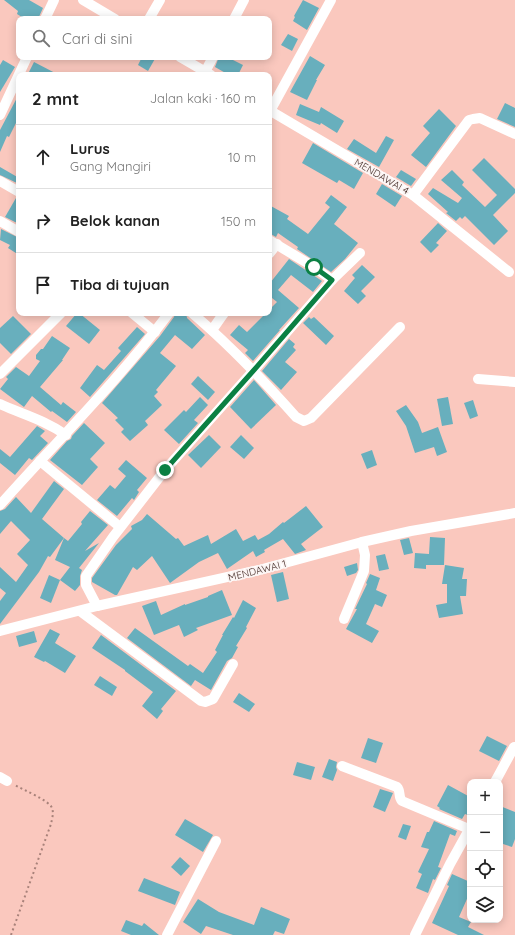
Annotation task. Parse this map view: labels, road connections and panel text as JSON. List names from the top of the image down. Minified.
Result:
{"streets":{"street":["MENDAWAI 4","MENDAWAI 1"]},"page":{"search":"Cari di sini","heading":["2 mnt","Jalan kaki · 160 m"],"list":[["Lurus","Gang Mangiri","10 m"],["Belok kanan","150 m"],"Tiba di tujuan"],"map_buttons":["+","−"]}}
